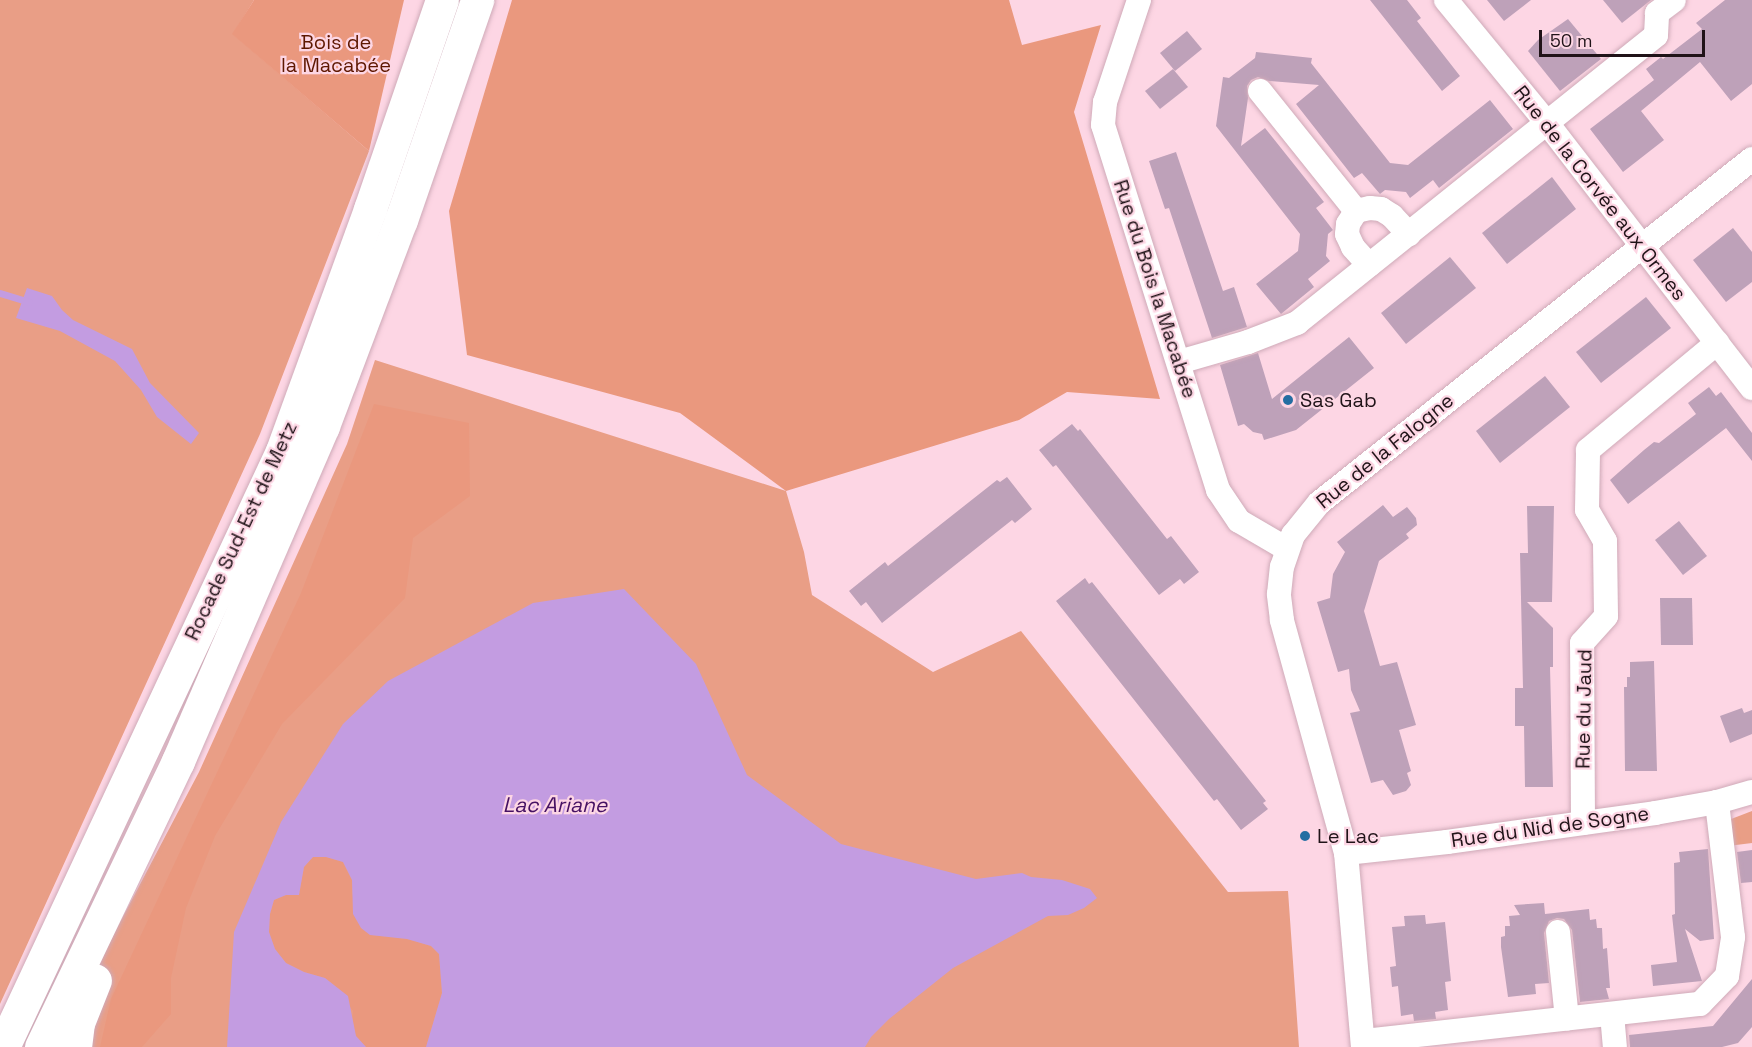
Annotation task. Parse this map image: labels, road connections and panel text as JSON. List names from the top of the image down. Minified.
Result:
{"streets":{"highway":["Rocade Sud-Est de Metz"],"street":["Rue de la Corvée aux Ormes","Rue du Bois la Macabée","Rue de la Falogne","Rue du Jaud","Rue du Nid de Sogne"]},"crossings":[["Rue de la Corvée aux Ormes","Rue de la Falogne"],["Rue de la Corvée aux Ormes","Rue du Jaud"],["Rue du Bois la Macabée","Rue de la Falogne"],["Rue de la Falogne","Rue du Nid de Sogne"],["Rue du Jaud","Rue du Nid de Sogne"]],"water":["Lac Ariane"],"parks":["Bois de la Macabée"],"places":["Sas Gab","Le Lac"],"scale_bar":"50 m"}
